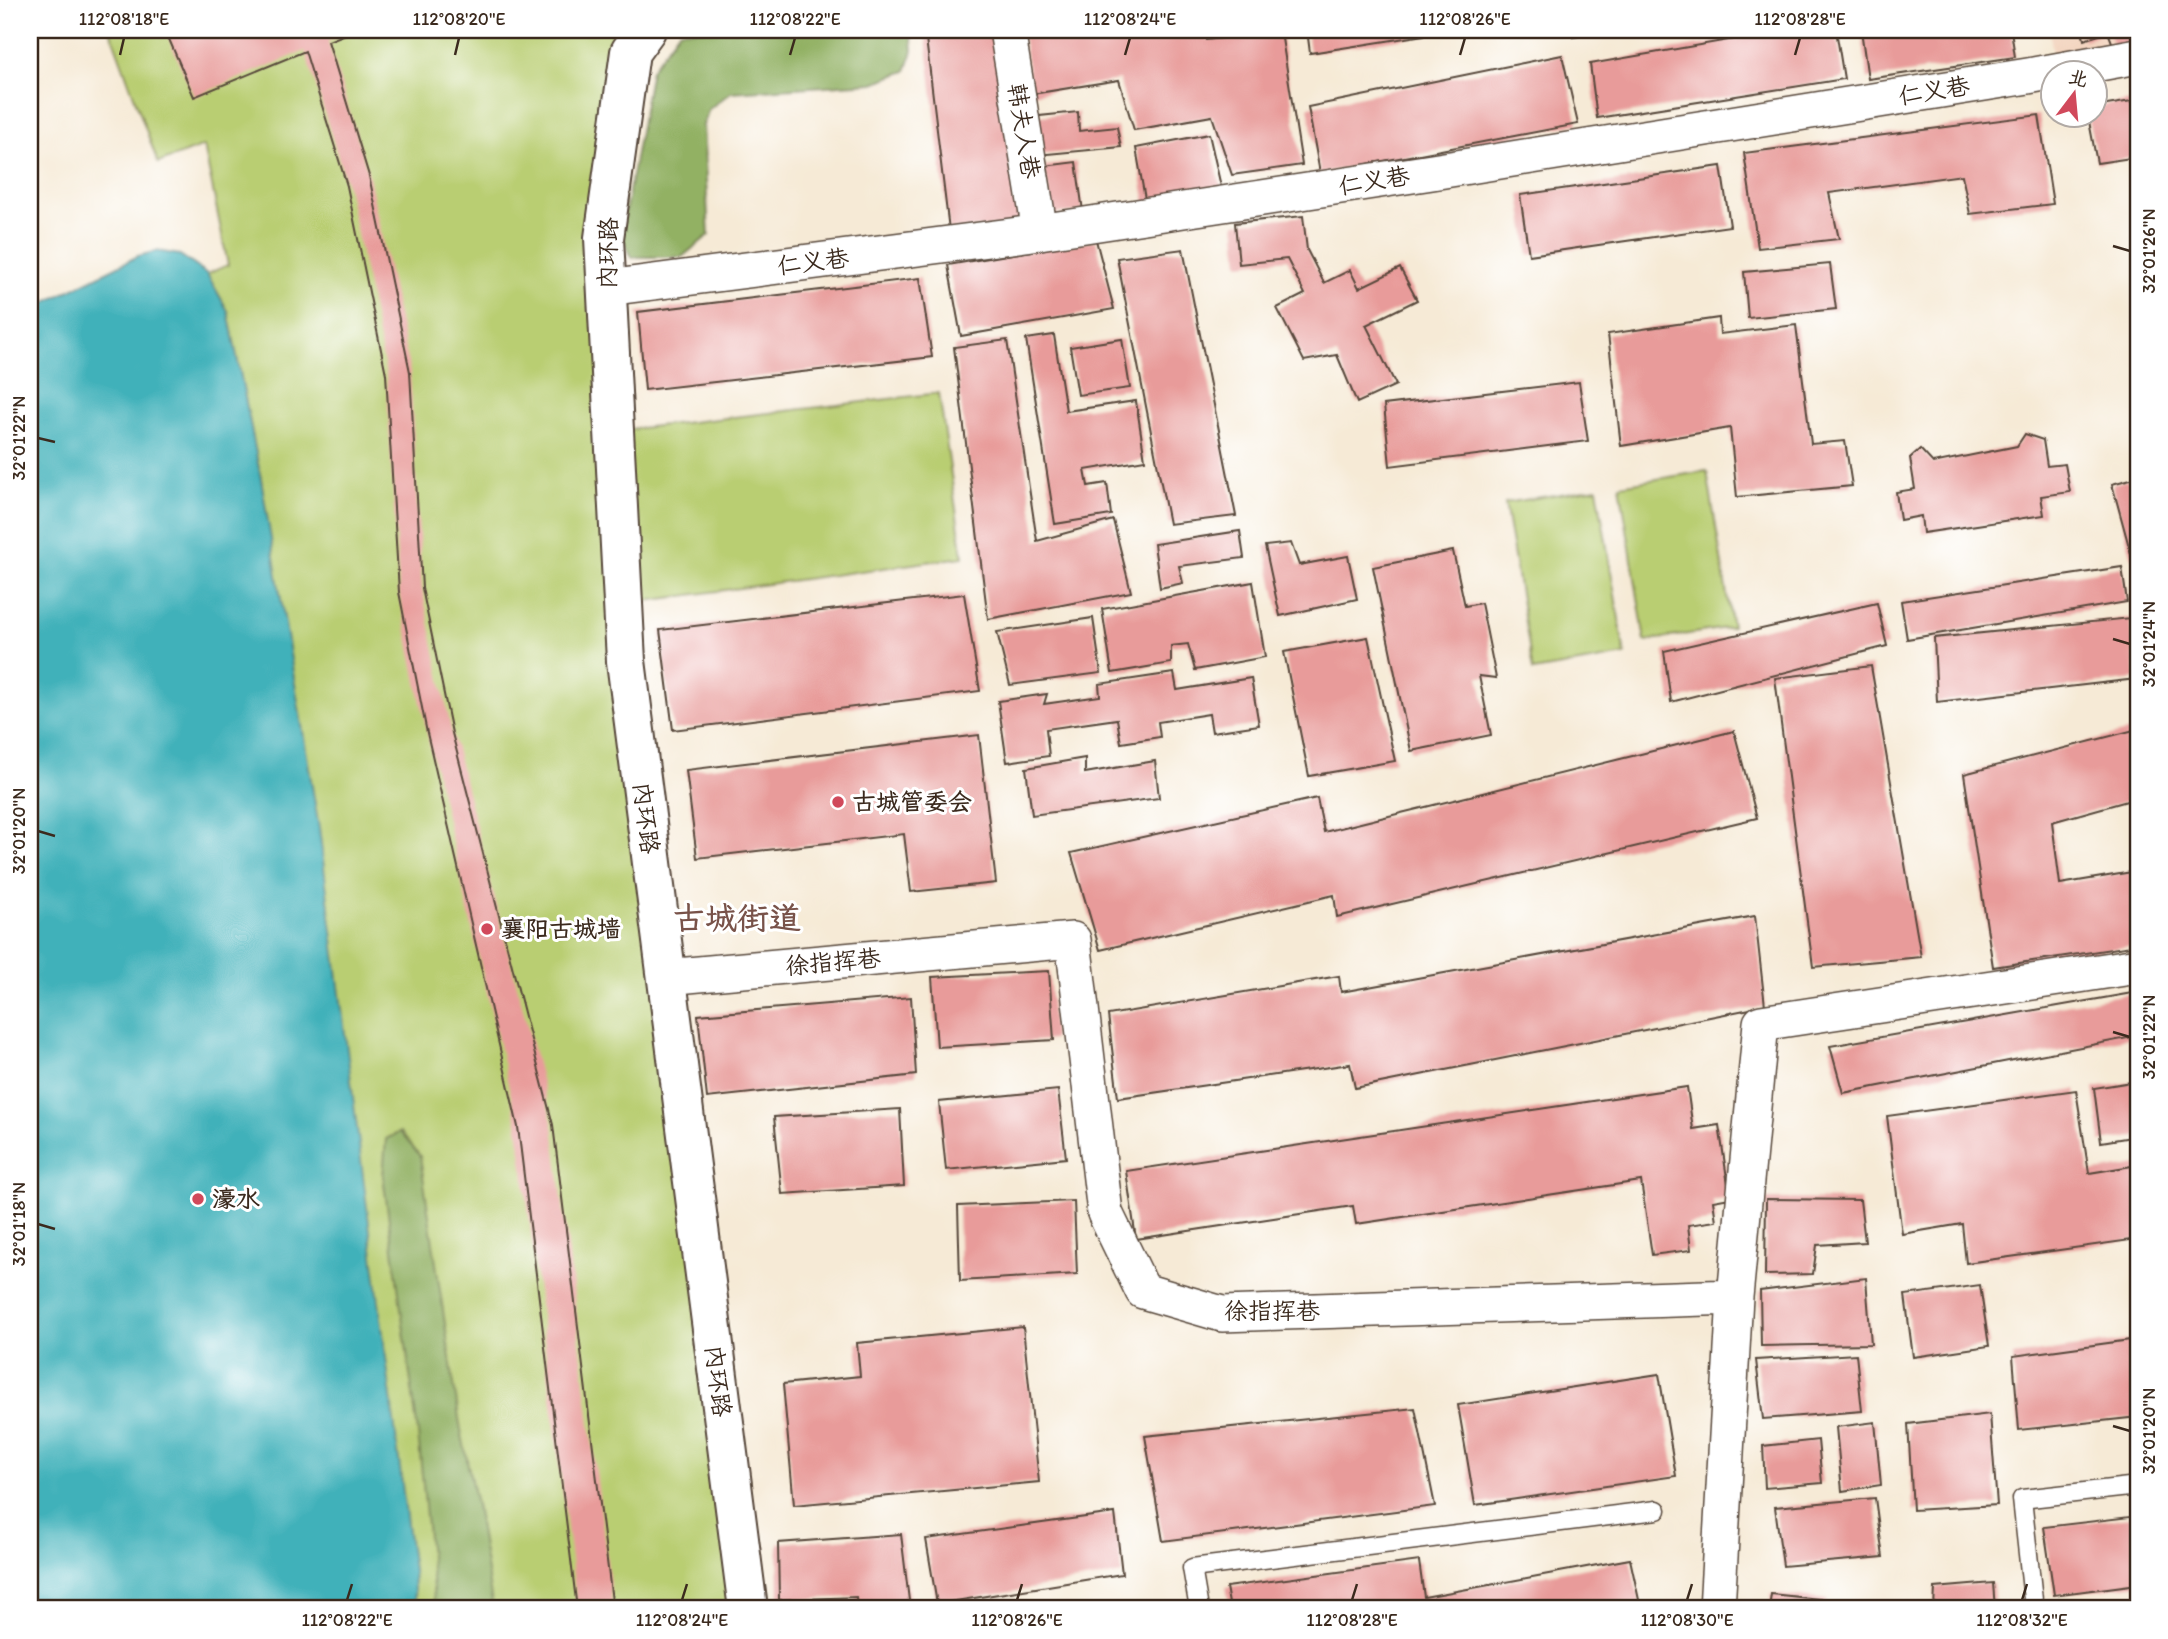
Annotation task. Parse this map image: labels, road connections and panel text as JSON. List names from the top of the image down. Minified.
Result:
{"streets":{"street":["仁义巷","韩夫人巷","内环路","徐指挥巷"]},"crossings":[["仁义巷","韩夫人巷"],["仁义巷","内环路"],["内环路","徐指挥巷"]],"districts":["古城街道"],"places":["古城管委会","襄阳古城墙","濠水"],"north":"top","coordinates":["112°08'18\"E","112°08'20\"E","112°08'22\"E","112°08'24\"E","112°08'26\"E","112°08'28\"E","32°01'26\"N","32°01'22\"N","32°01'24\"N","32°01'20\"N","32°01'18\"N","112°08'30\"E","112°08'32\"E"]}
